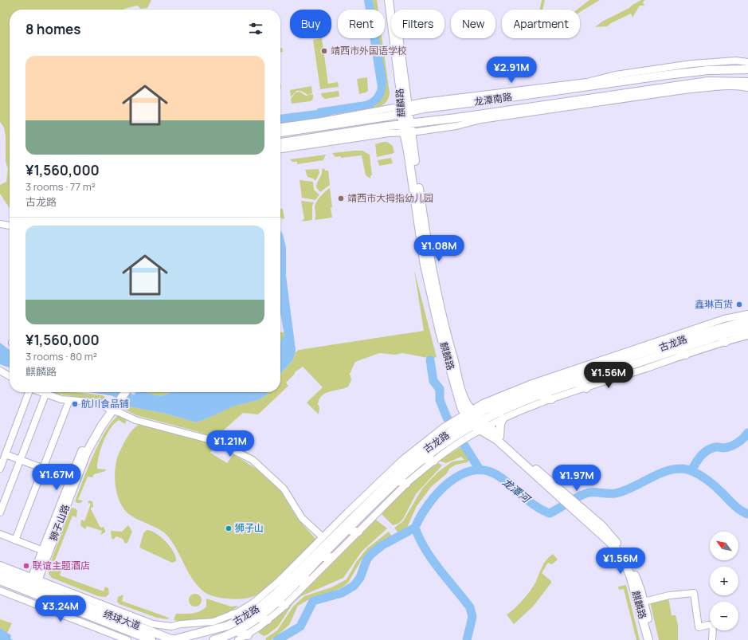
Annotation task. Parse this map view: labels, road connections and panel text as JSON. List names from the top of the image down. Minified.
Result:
{"streets":{"main road":["龙潭南路","麒麟路","古龙路","狮子山路","绣球大道"]},"crossings":[["龙潭南路","麒麟路"],["麒麟路","古龙路"],["古龙路","绣球大道"],["狮子山路","绣球大道"]],"water":["龙潭河"],"places":["靖西市外国语学校","靖西市大拇指幼儿园","鑫琳百货","航川食品铺","狮子山","联谊主题酒店"],"north":"top left","page":{"chip":["Buy","Rent","Filters","New","Apartment"],"heading":"8 homes","list":[{"name":"¥1,560,000","note":"3 rooms · 77 m² · 古龙路"},{"name":"¥1,560,000","note":"3 rooms · 80 m² · 麒麟路"}],"price":["¥2.91M","¥1.08M","¥1.56M","¥1.21M","¥1.67M","¥1.97M","¥1.56M","¥3.24M"],"map_buttons":["+","−"]}}
